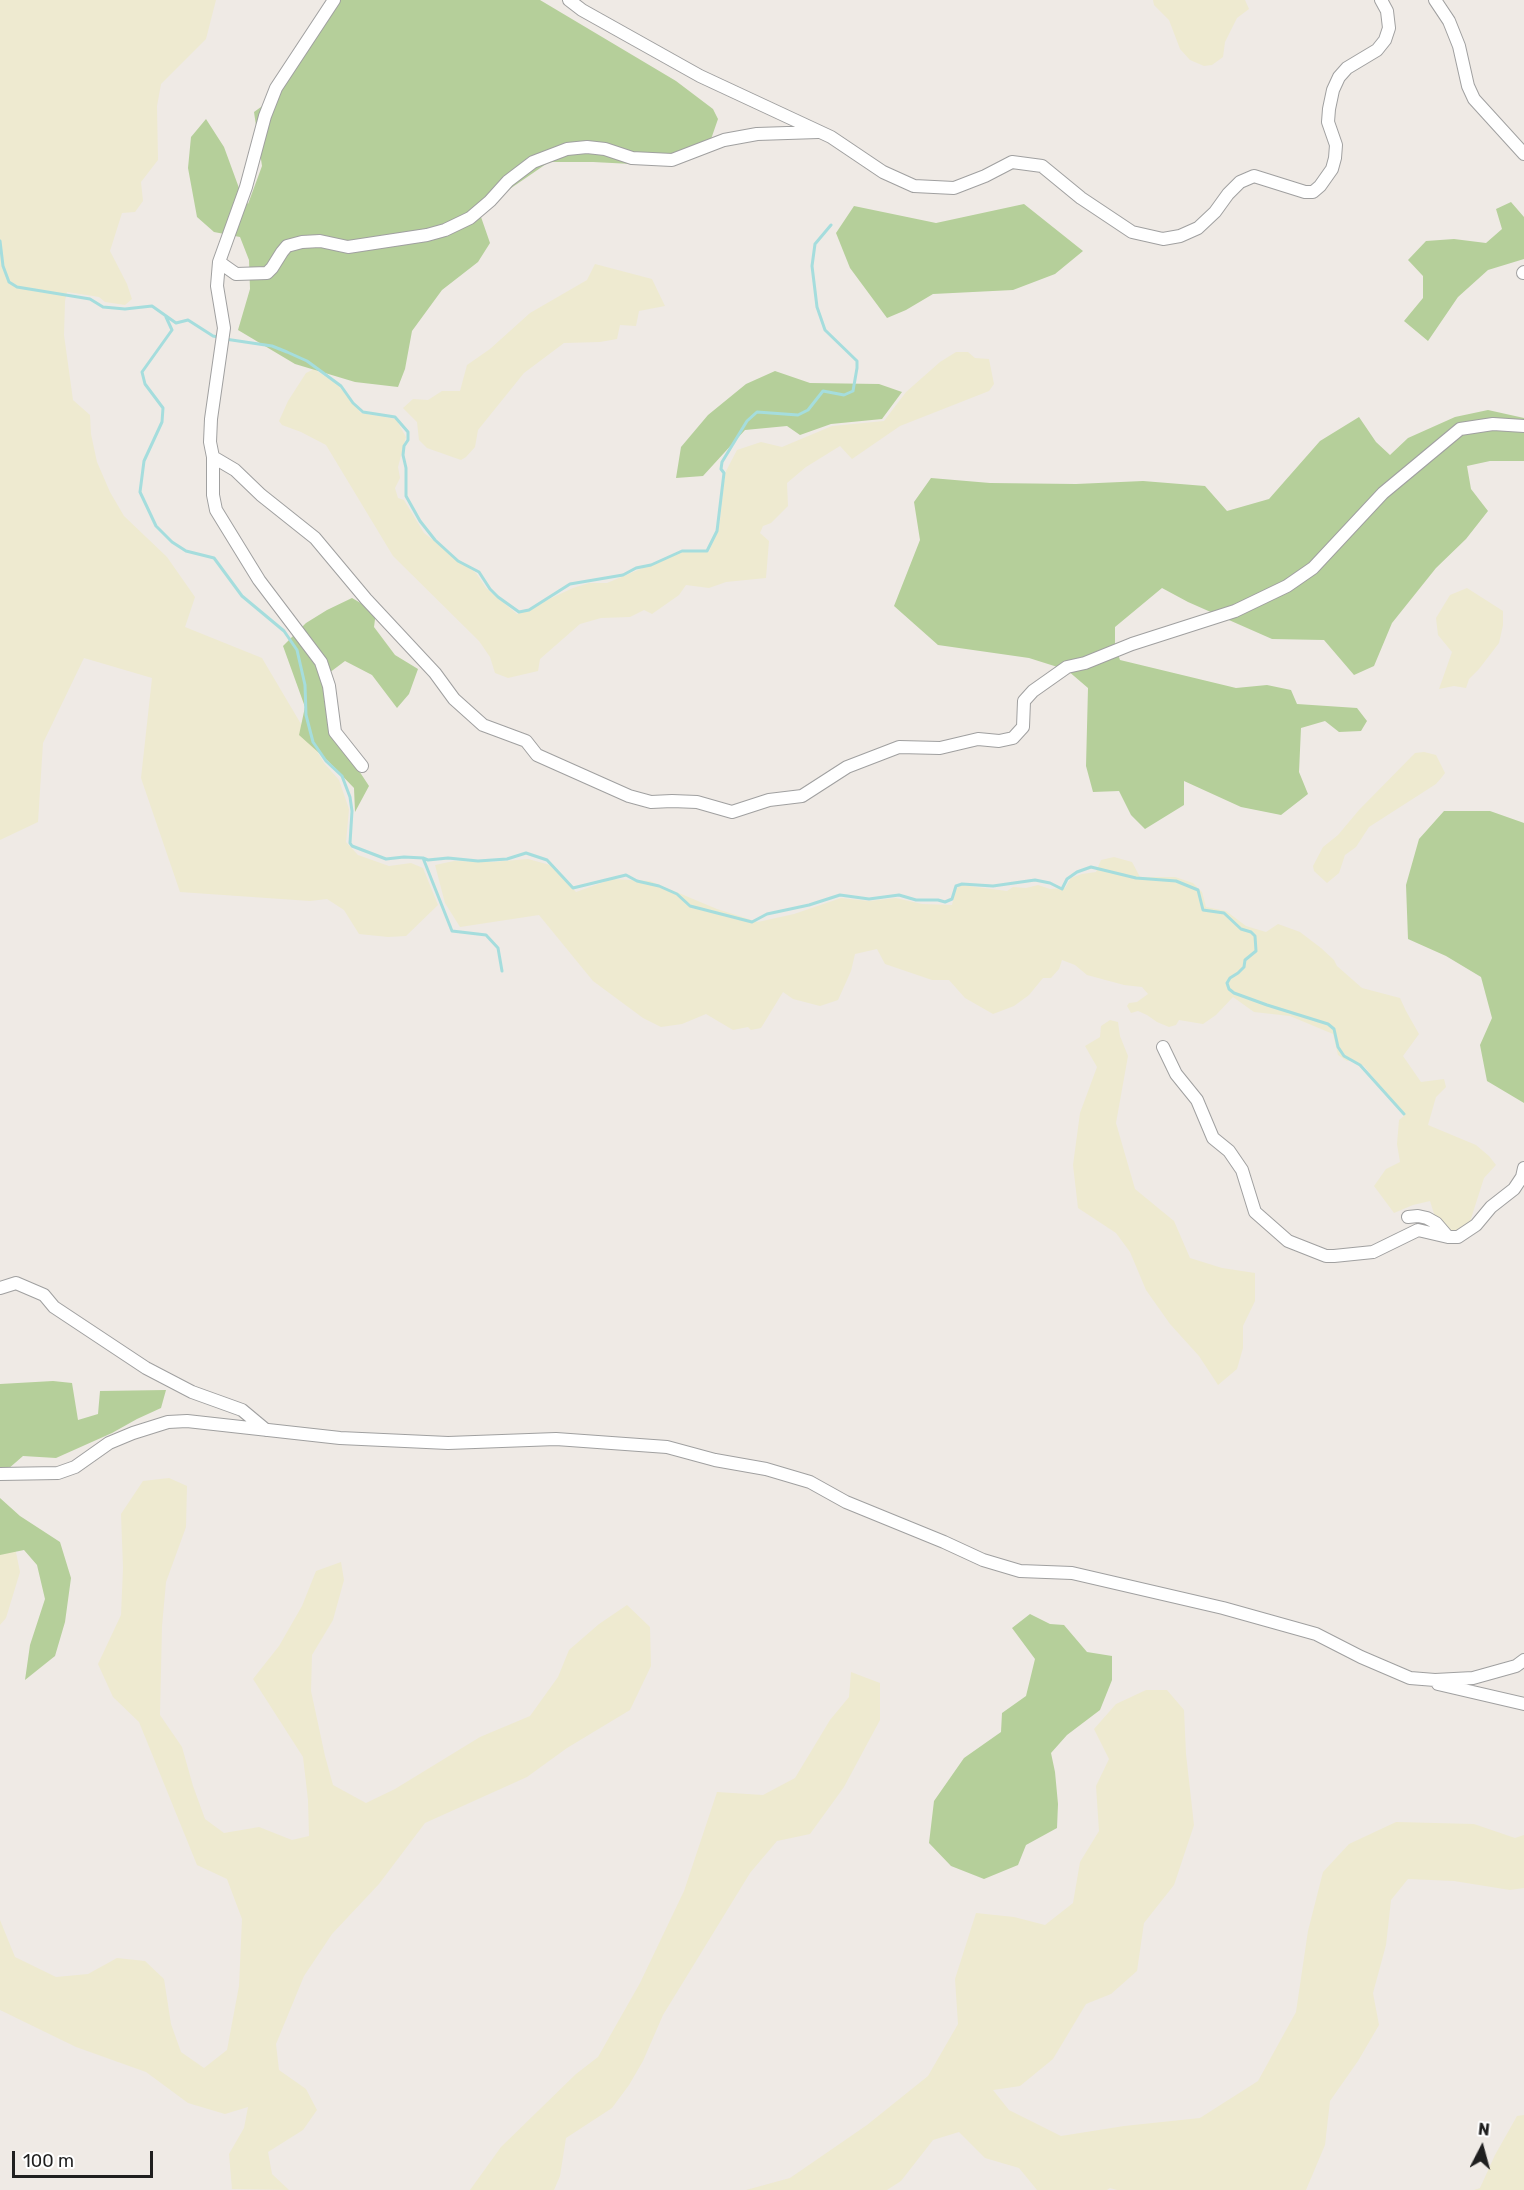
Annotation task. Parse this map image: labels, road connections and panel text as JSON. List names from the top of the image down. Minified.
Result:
{"scale_bar":"100 m","north":"top"}
